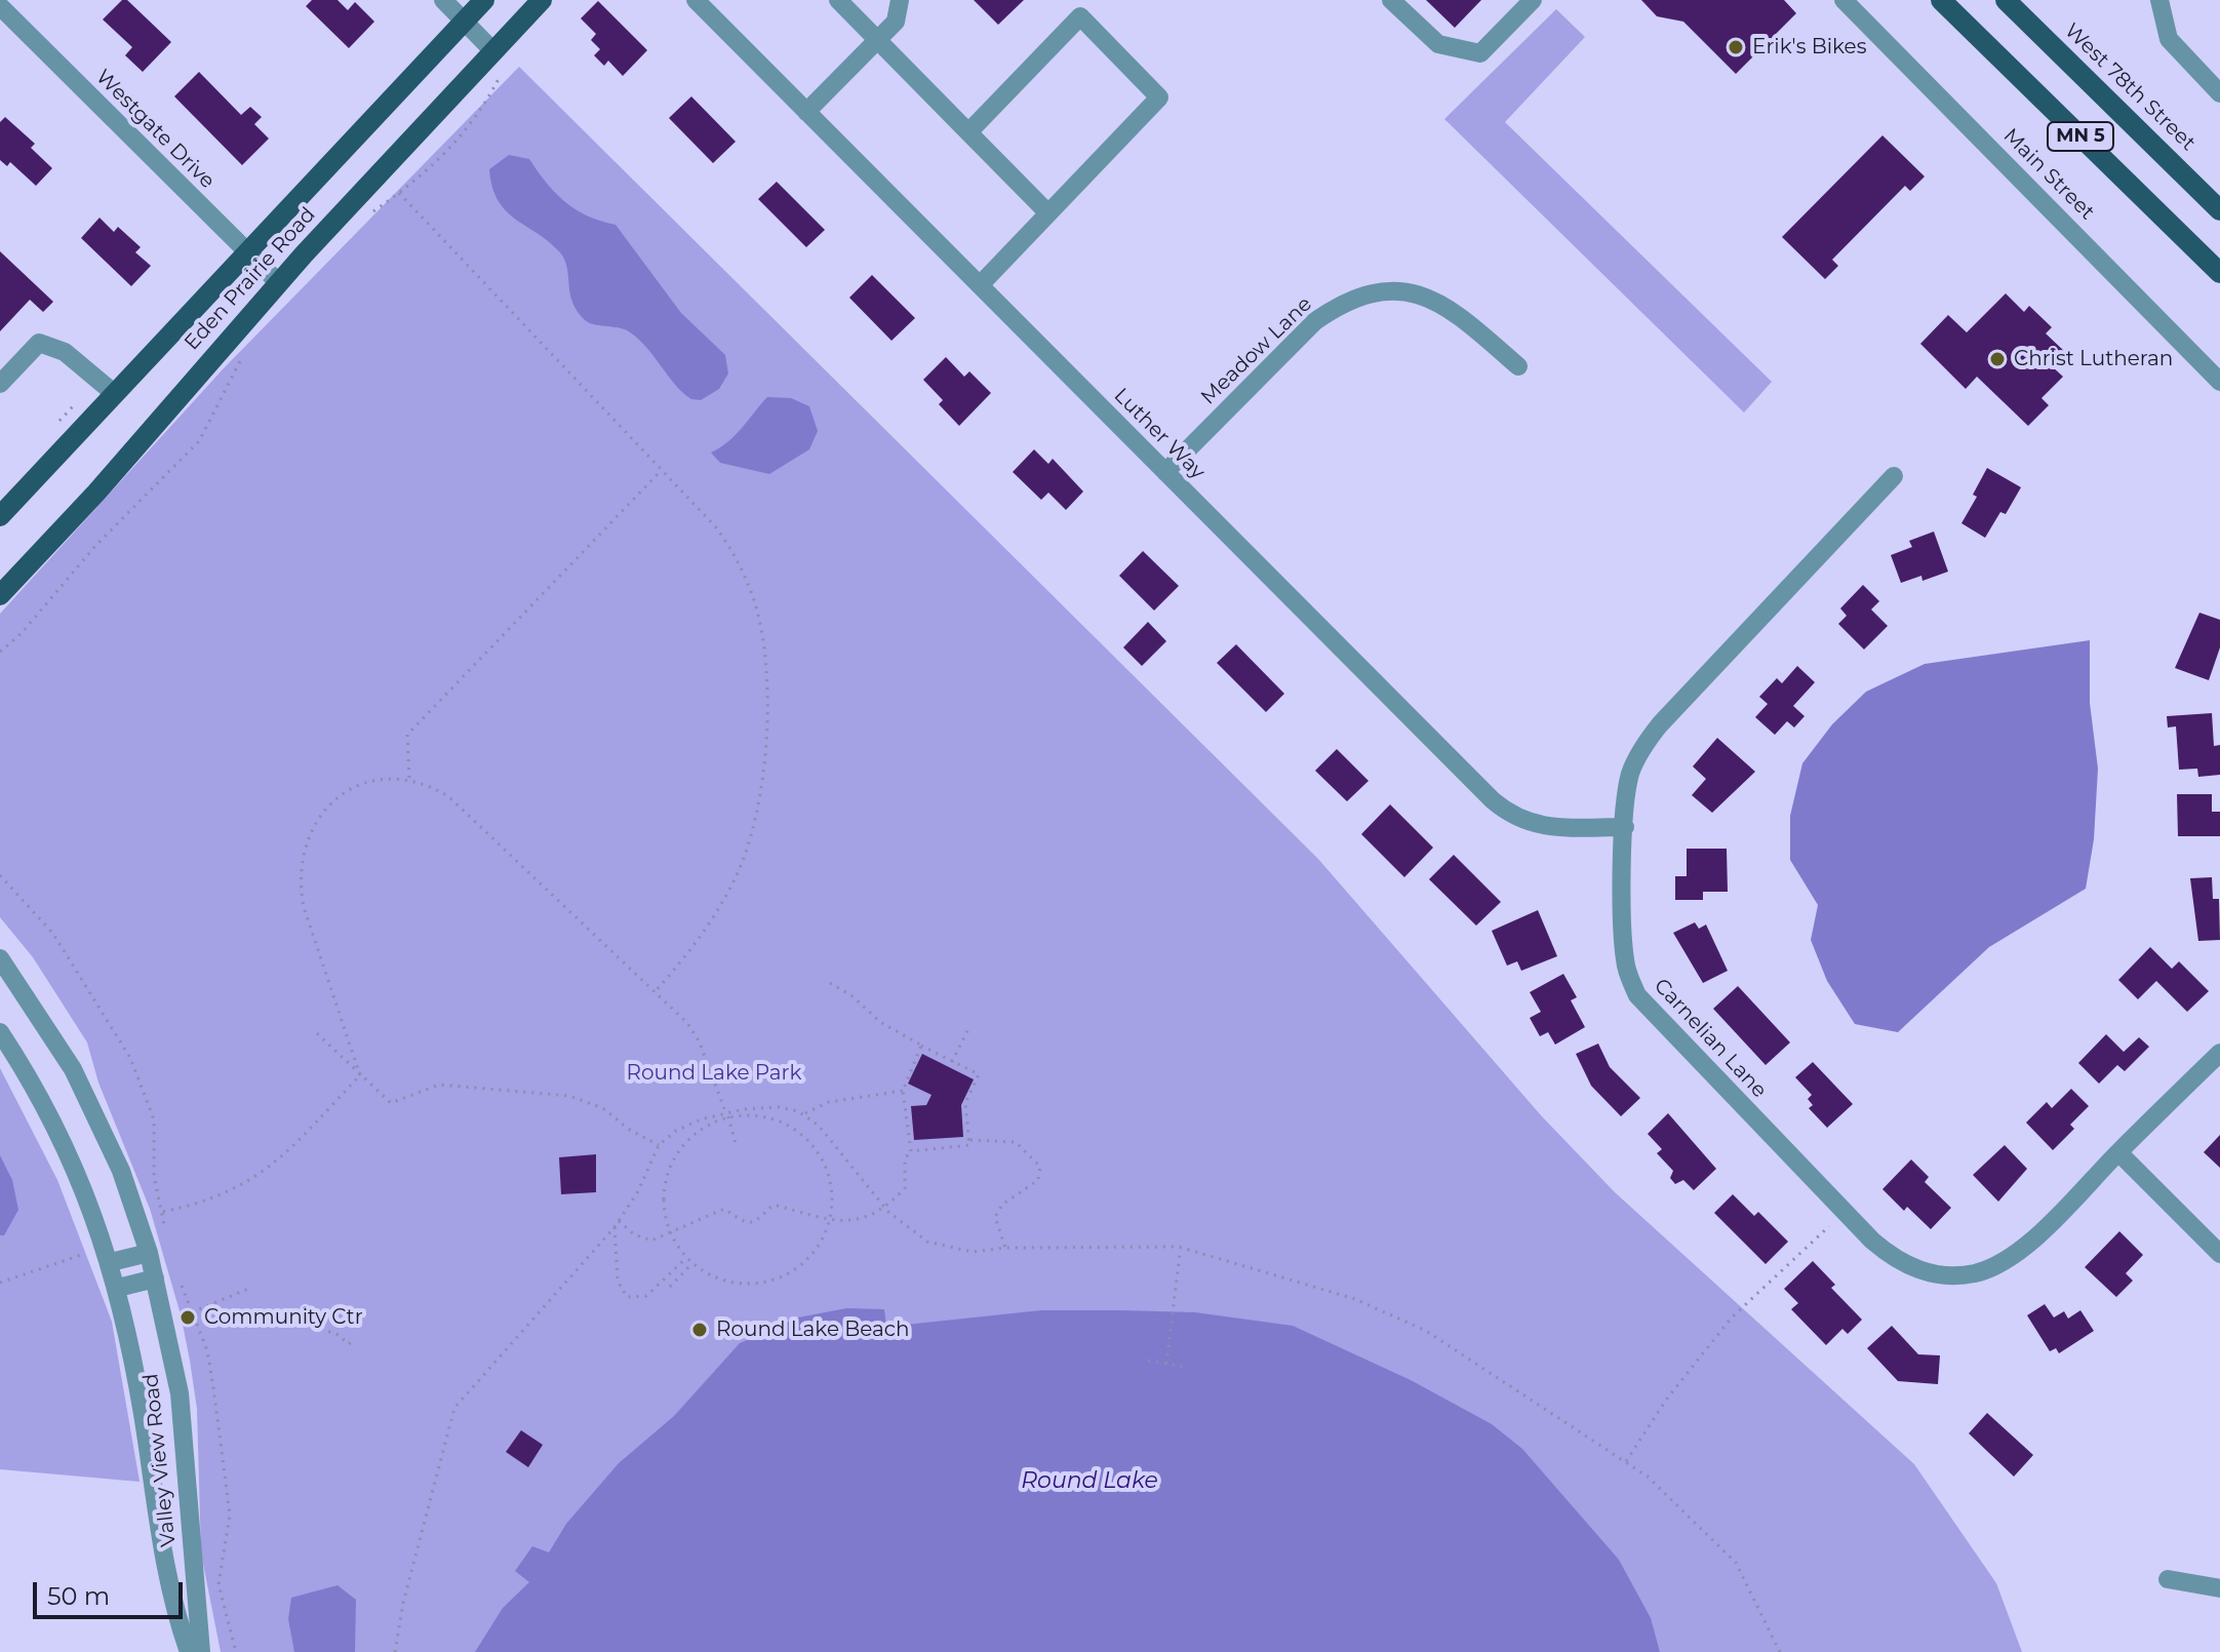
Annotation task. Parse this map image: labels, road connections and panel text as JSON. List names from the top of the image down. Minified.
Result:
{"streets":{"main road":["West 78th Street","MN 5","Eden Prairie Road"],"street":["Westgate Drive","Main Street","Meadow Lane","Luther Way","Carnelian Lane","Valley View Road"]},"crossings":[["Westgate Drive","Eden Prairie Road"],["Meadow Lane","Luther Way"],["Luther Way","Carnelian Lane"]],"water":["Round Lake"],"parks":["Round Lake Park"],"places":["Erik's Bikes","Christ Lutheran","Community Ctr","Round Lake Beach"],"scale_bar":"50 m"}
